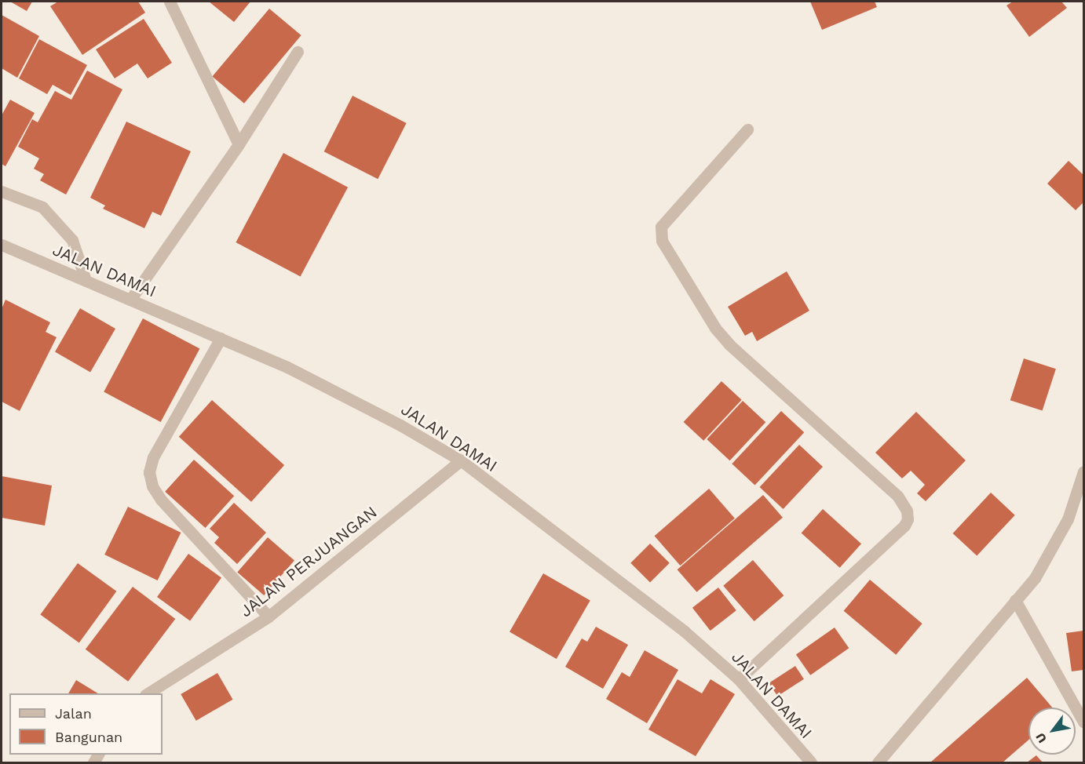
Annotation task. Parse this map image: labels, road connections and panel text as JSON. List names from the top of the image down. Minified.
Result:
{"streets":{"street":["JALAN DAMAI","JALAN PERJUANGAN"]},"crossings":[["JALAN DAMAI","JALAN PERJUANGAN"]],"legend":["Jalan","Bangunan"],"north":"bottom left"}
